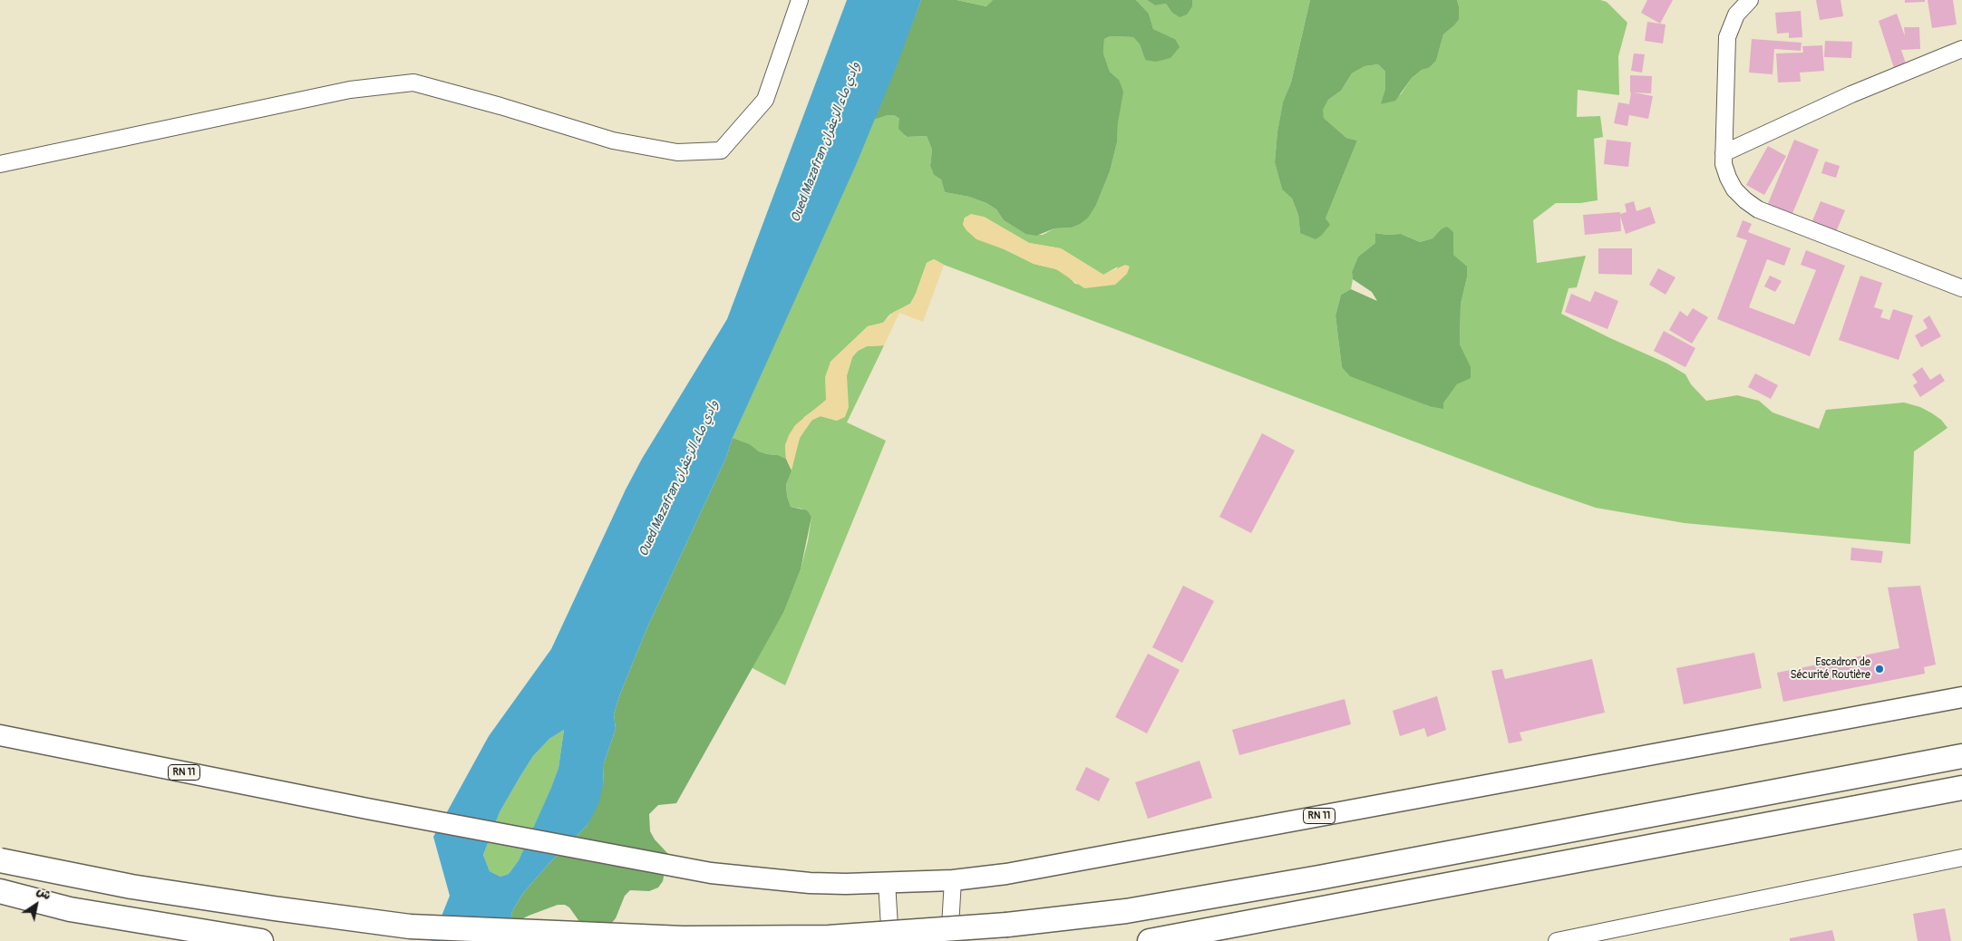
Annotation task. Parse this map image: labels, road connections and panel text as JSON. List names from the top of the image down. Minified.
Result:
{"streets":{"main road":["RN 11"]},"water":["Oued Mazafran وادي ماء الزعفران"],"places":["Escadron de Sécurité Routière"],"north":"top right"}
